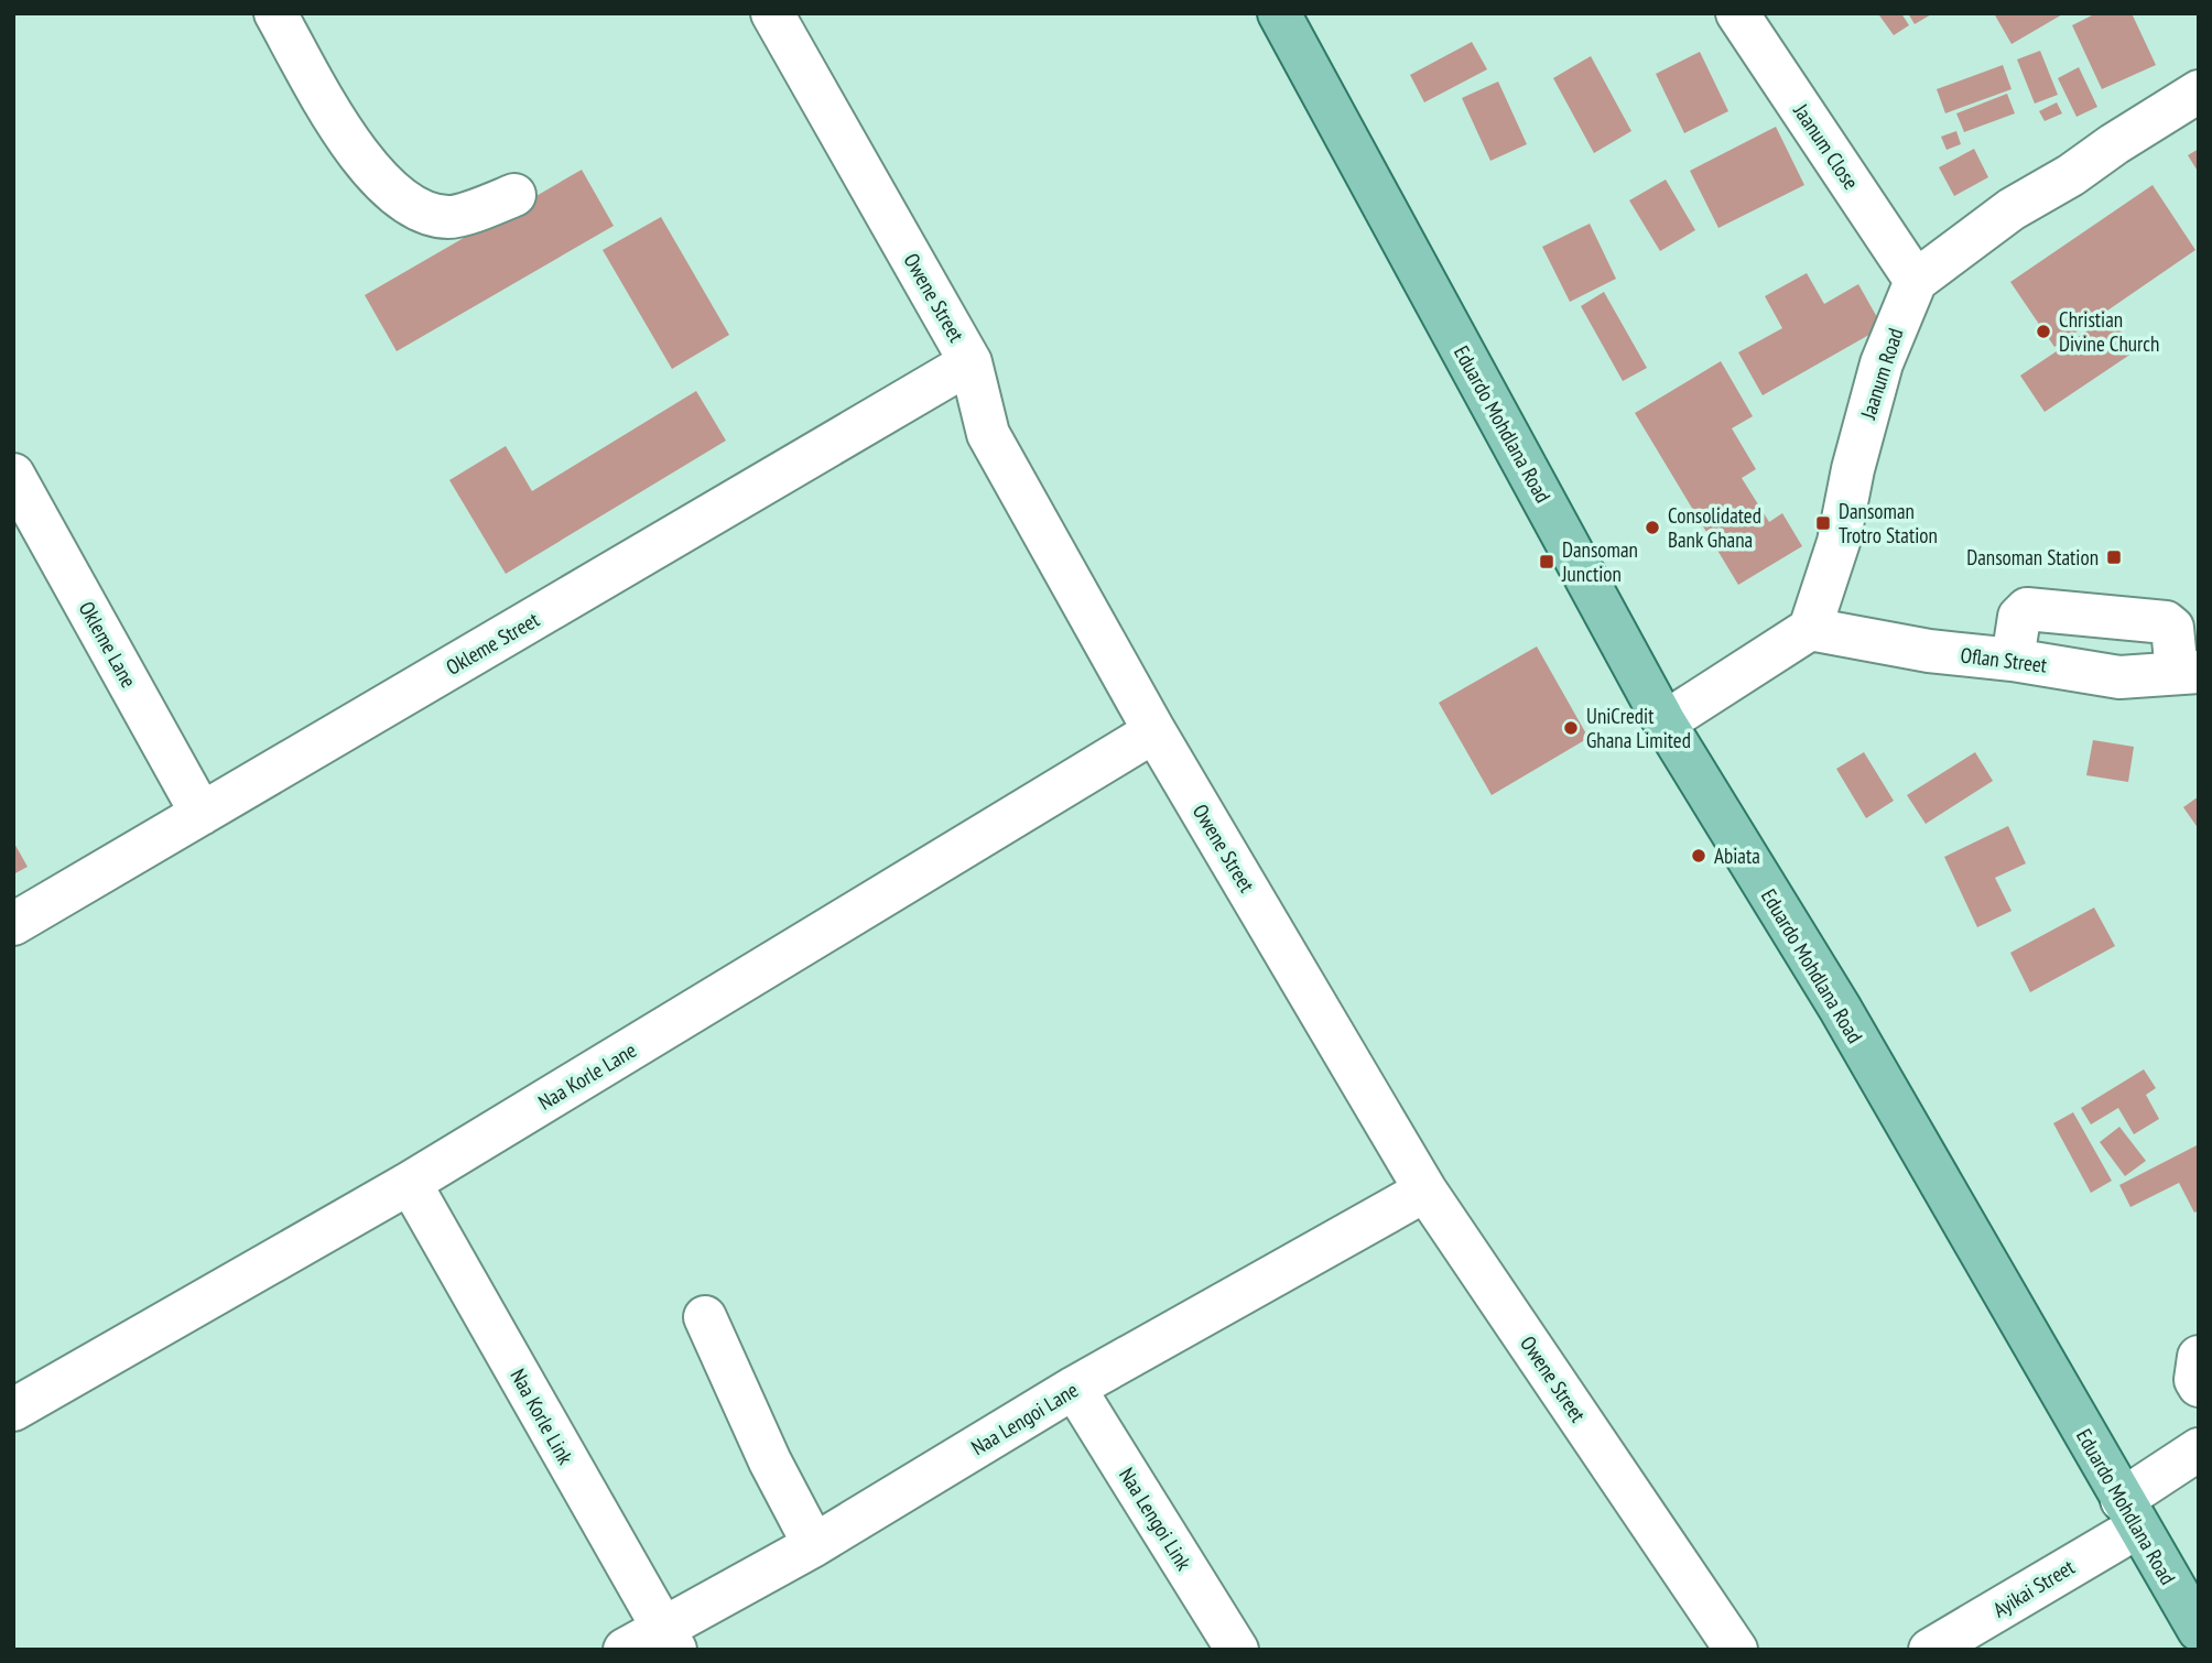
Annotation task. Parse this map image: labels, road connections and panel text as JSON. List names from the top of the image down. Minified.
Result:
{"streets":{"main road":["Eduardo Mohdlana Road"],"street":["Jaanum Close","Owene Street","Jaanum Road","Okleme Street","Okleme Lane","Oflan Street","Naa Korle Lane","Naa Korle Link","Naa Lengoi Lane","Naa Lengoi Link","Ayikai Street"]},"crossings":[["Jaanum Close","Jaanum Road"],["Owene Street","Okleme Street"],["Owene Street","Naa Korle Lane"],["Owene Street","Naa Lengoi Lane"],["Jaanum Road","Oflan Street"],["Eduardo Mohdlana Road","Ayikai Street"],["Okleme Street","Okleme Lane"],["Naa Korle Lane","Naa Korle Link"],["Naa Korle Link","Naa Lengoi Lane"],["Naa Lengoi Lane","Naa Lengoi Link"]],"places":{"other":["Christian Divine Church","Consolidated Bank Ghana","UniCredit Ghana Limited","Abiata"],"transit":["Dansoman Trotro Station","Dansoman Station","Dansoman Junction"]}}
